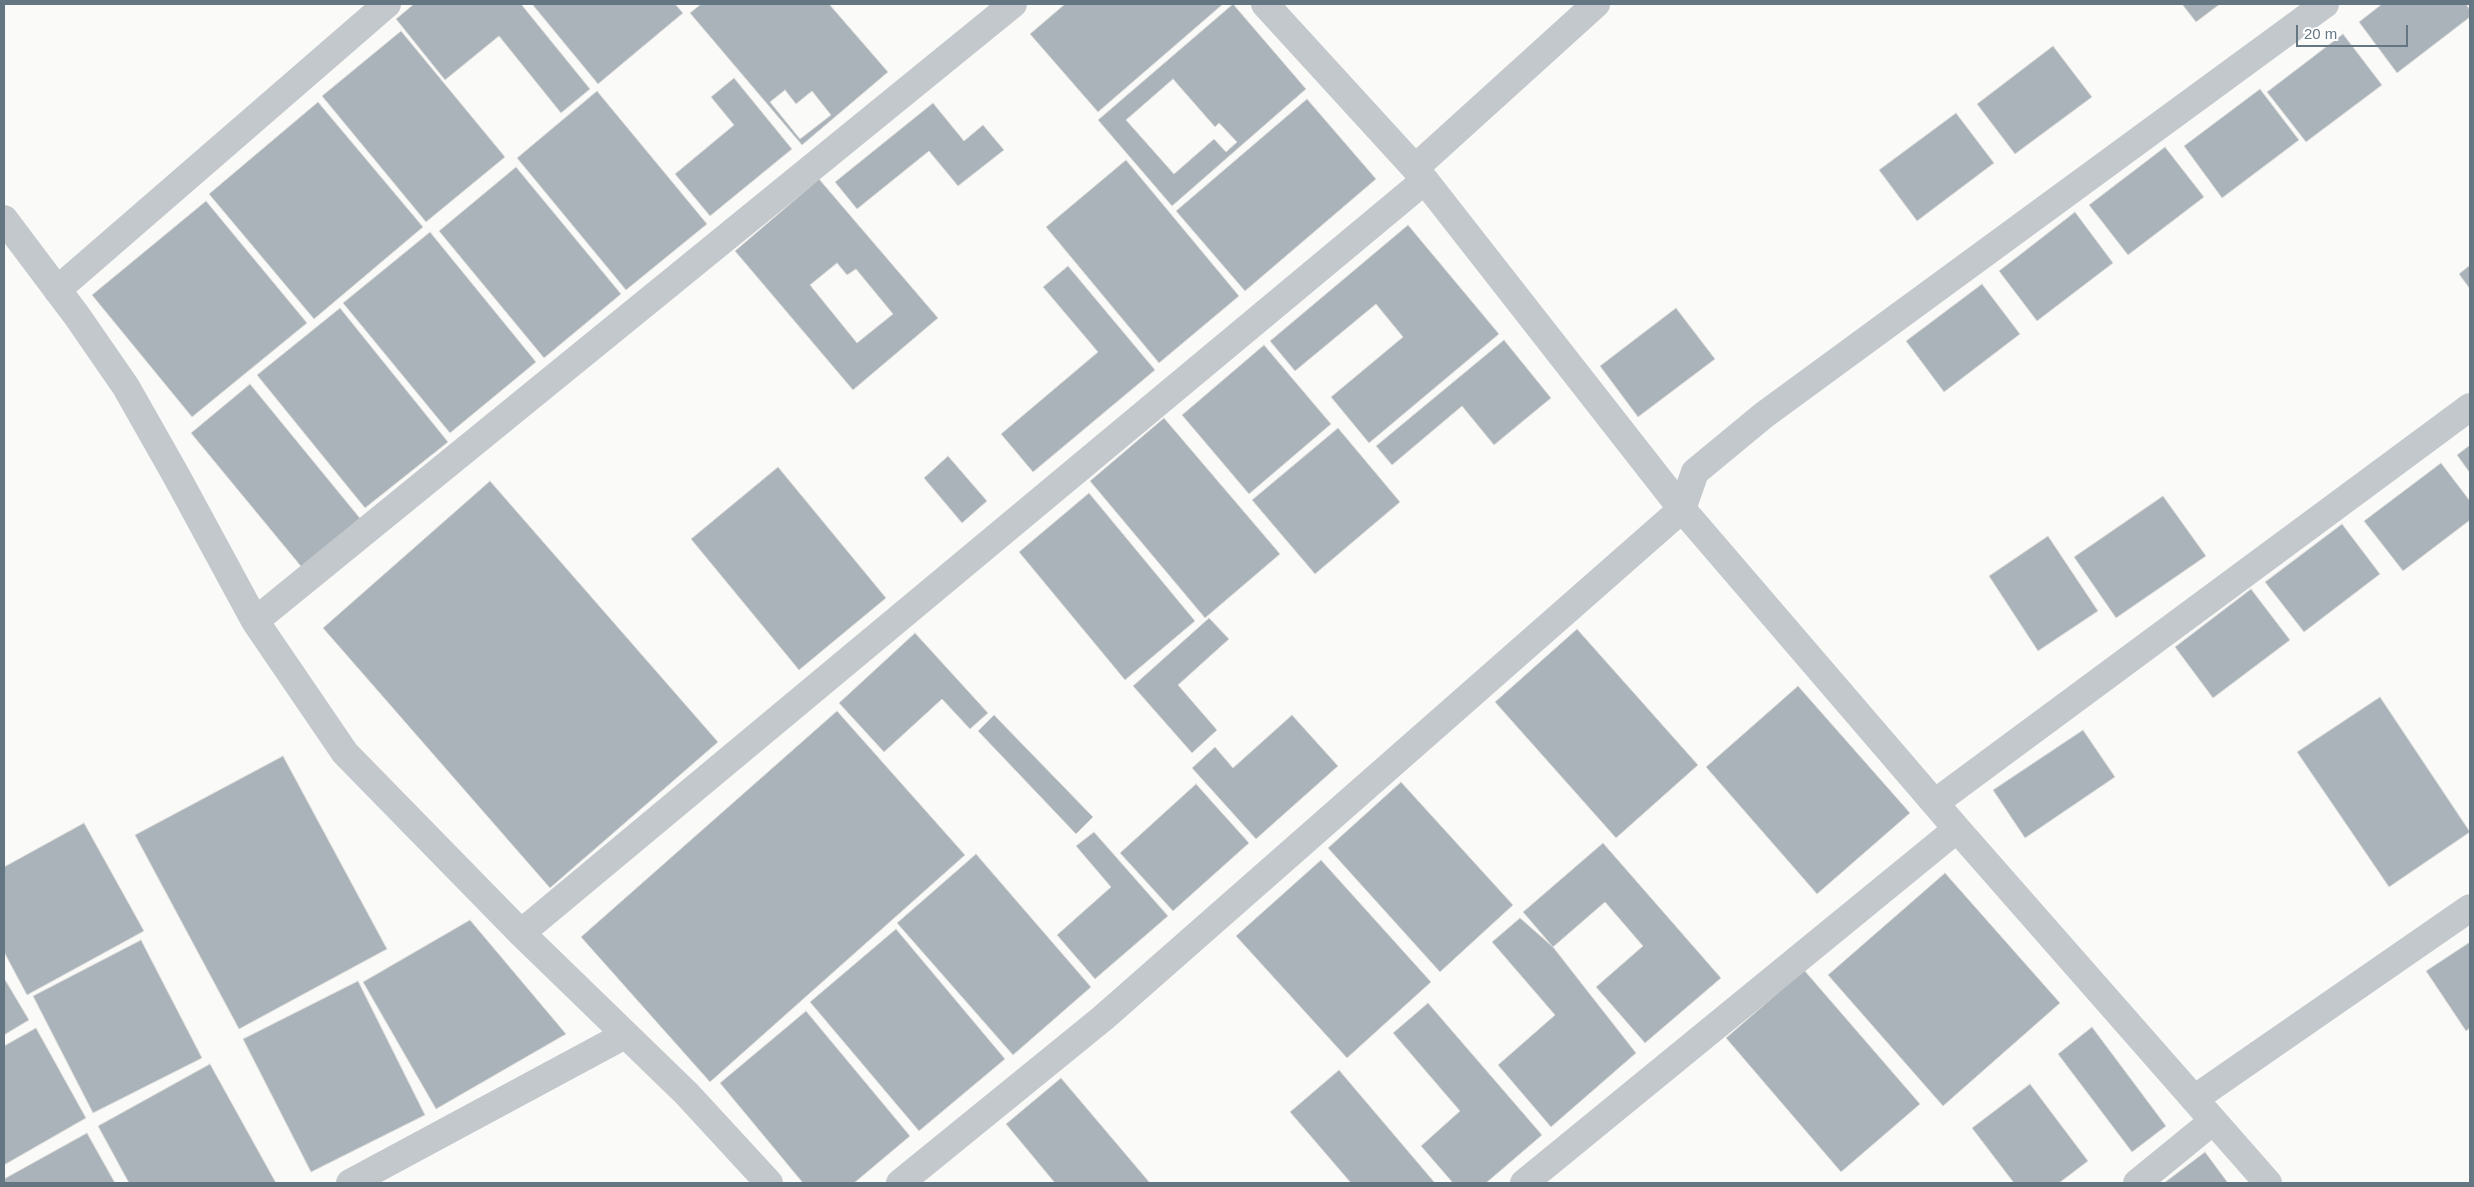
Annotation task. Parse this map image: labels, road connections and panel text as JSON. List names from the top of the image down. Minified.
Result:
{"scale_bar":"20 m"}
